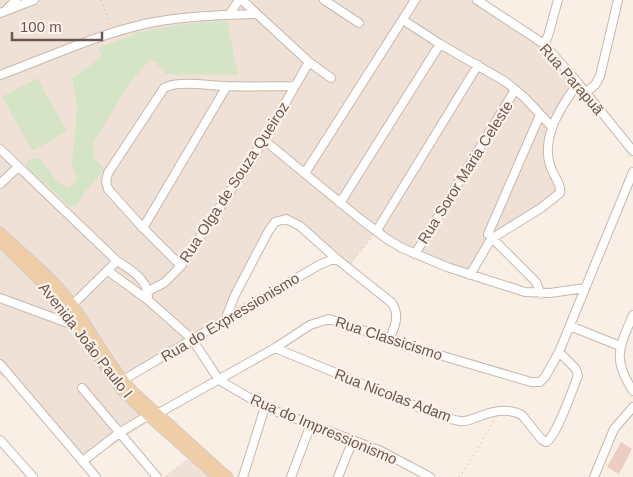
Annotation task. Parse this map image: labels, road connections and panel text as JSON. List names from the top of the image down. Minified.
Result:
{"streets":{"main road":["Avenida João Paulo I"],"street":["Rua Parapuã","Rua Soror Maria Celeste","Rua Olga de Souza Queiroz","Rua do Expressionismo","Rua Classicismo","Rua Nicolas Adam","Rua do Impressionismo"]},"crossings":[["Rua do Expressionismo","Avenida João Paulo I"],["Rua Classicismo","Avenida João Paulo I"],["Rua Classicismo","Rua Nicolas Adam"],["Rua Classicismo","Rua do Impressionismo"]],"scale_bar":"100 m"}
